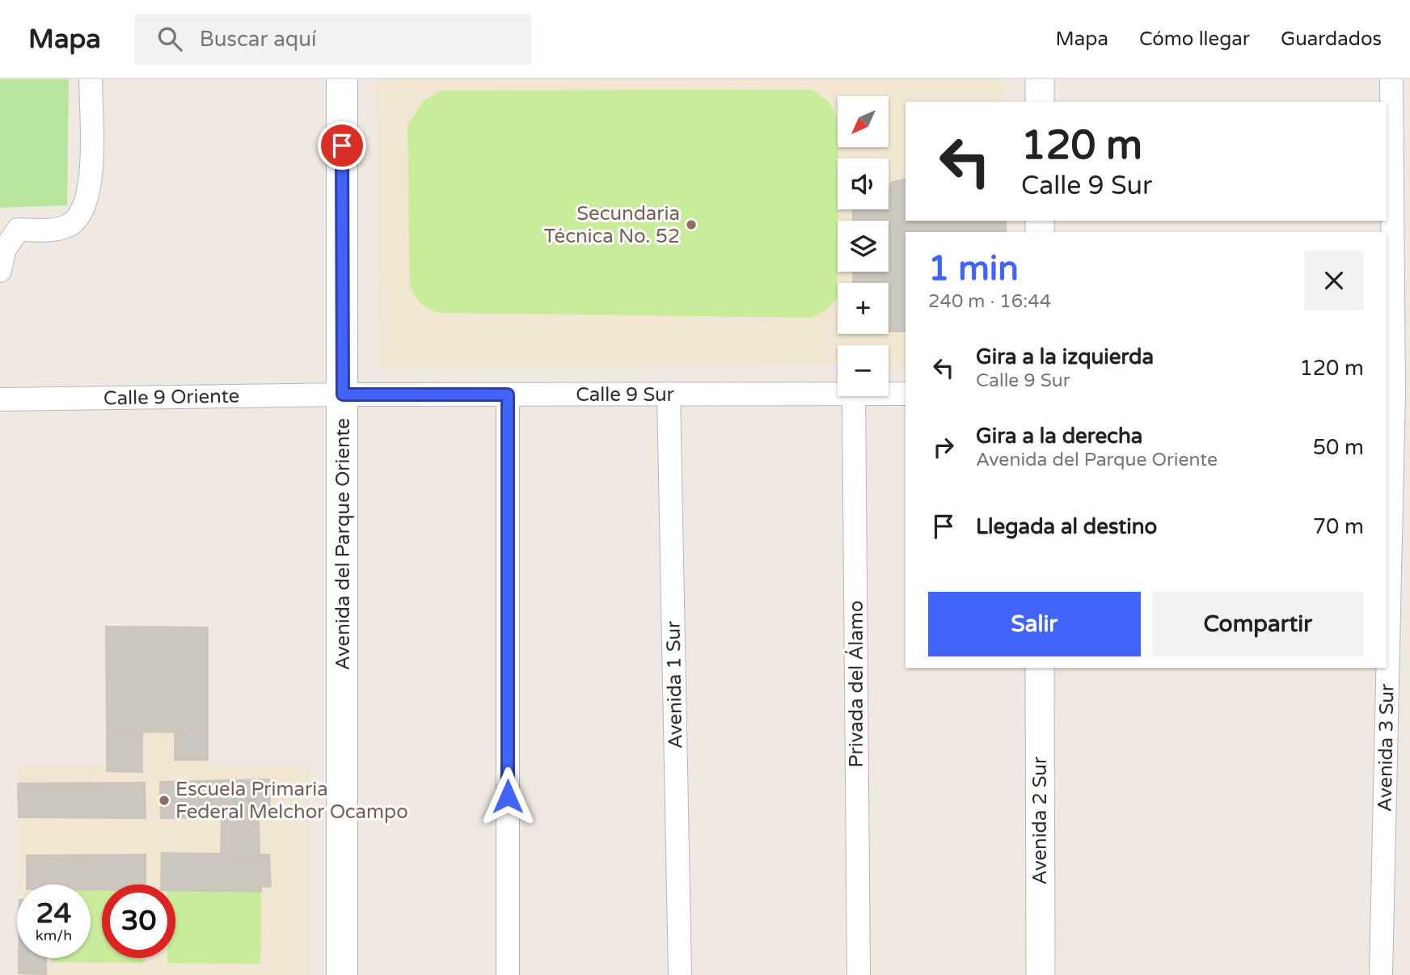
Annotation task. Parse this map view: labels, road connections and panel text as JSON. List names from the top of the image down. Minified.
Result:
{"streets":{"main road":["Avenida del Parque Oriente"],"street":["Calle 9 Sur","Calle 9 Oriente","Privada del Álamo","Avenida 1 Sur","Avenida 3 Sur","Avenida 2 Sur"]},"crossings":[["Calle 9 Sur","Calle 9 Oriente"],["Calle 9 Sur","Avenida del Parque Oriente"],["Calle 9 Sur","Avenida 1 Sur"],["Calle 9 Oriente","Avenida del Parque Oriente"]],"places":["Secundaria Técnica No. 52","Escuela Primaria Federal Melchor Ocampo"],"north":"bottom left","page":{"header":"Mapa","search":"Buscar aquí","nav":["Mapa","Cómo llegar","Guardados"],"map_buttons":["+","−"],"turn":["120 m","Calle 9 Sur"],"heading":["1 min","240 m · 16:44"],"list":[{"name":"Gira a la izquierda","note":"Calle 9 Sur","value":"120 m"},{"name":"Gira a la derecha","note":"Avenida del Parque Oriente","value":"50 m"},{"name":"Llegada al destino","value":"70 m"}],"buttons":["Salir","Compartir"],"speed":"24 km/h","limit":"30"}}
